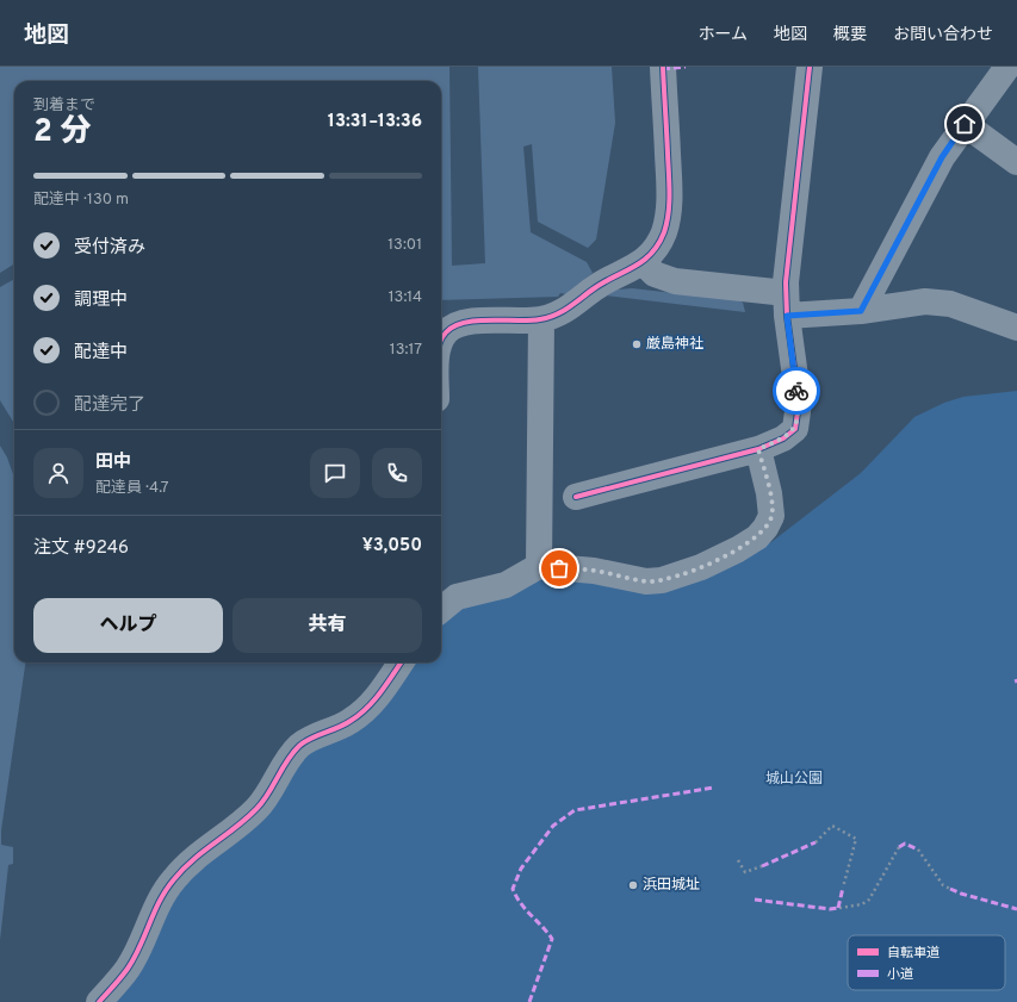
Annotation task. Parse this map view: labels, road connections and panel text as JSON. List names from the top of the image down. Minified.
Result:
{"parks":["城山公園"],"places":["厳島神社","浜田城址"],"legend":["自転車道","小道"],"page":{"header":"地図","nav":["ホーム","地図","概要","お問い合わせ"],"heading":["2 分","到着まで","13:31–13:36"],"panel":["田中","配達員 · 4.7","注文 #9246","¥3,050"],"bar":"配達中 · 130 m","list":[["受付済み","13:01"],["調理中","13:14"],["配達中","13:17"],"配達完了"],"buttons":["ヘルプ","共有"]}}
